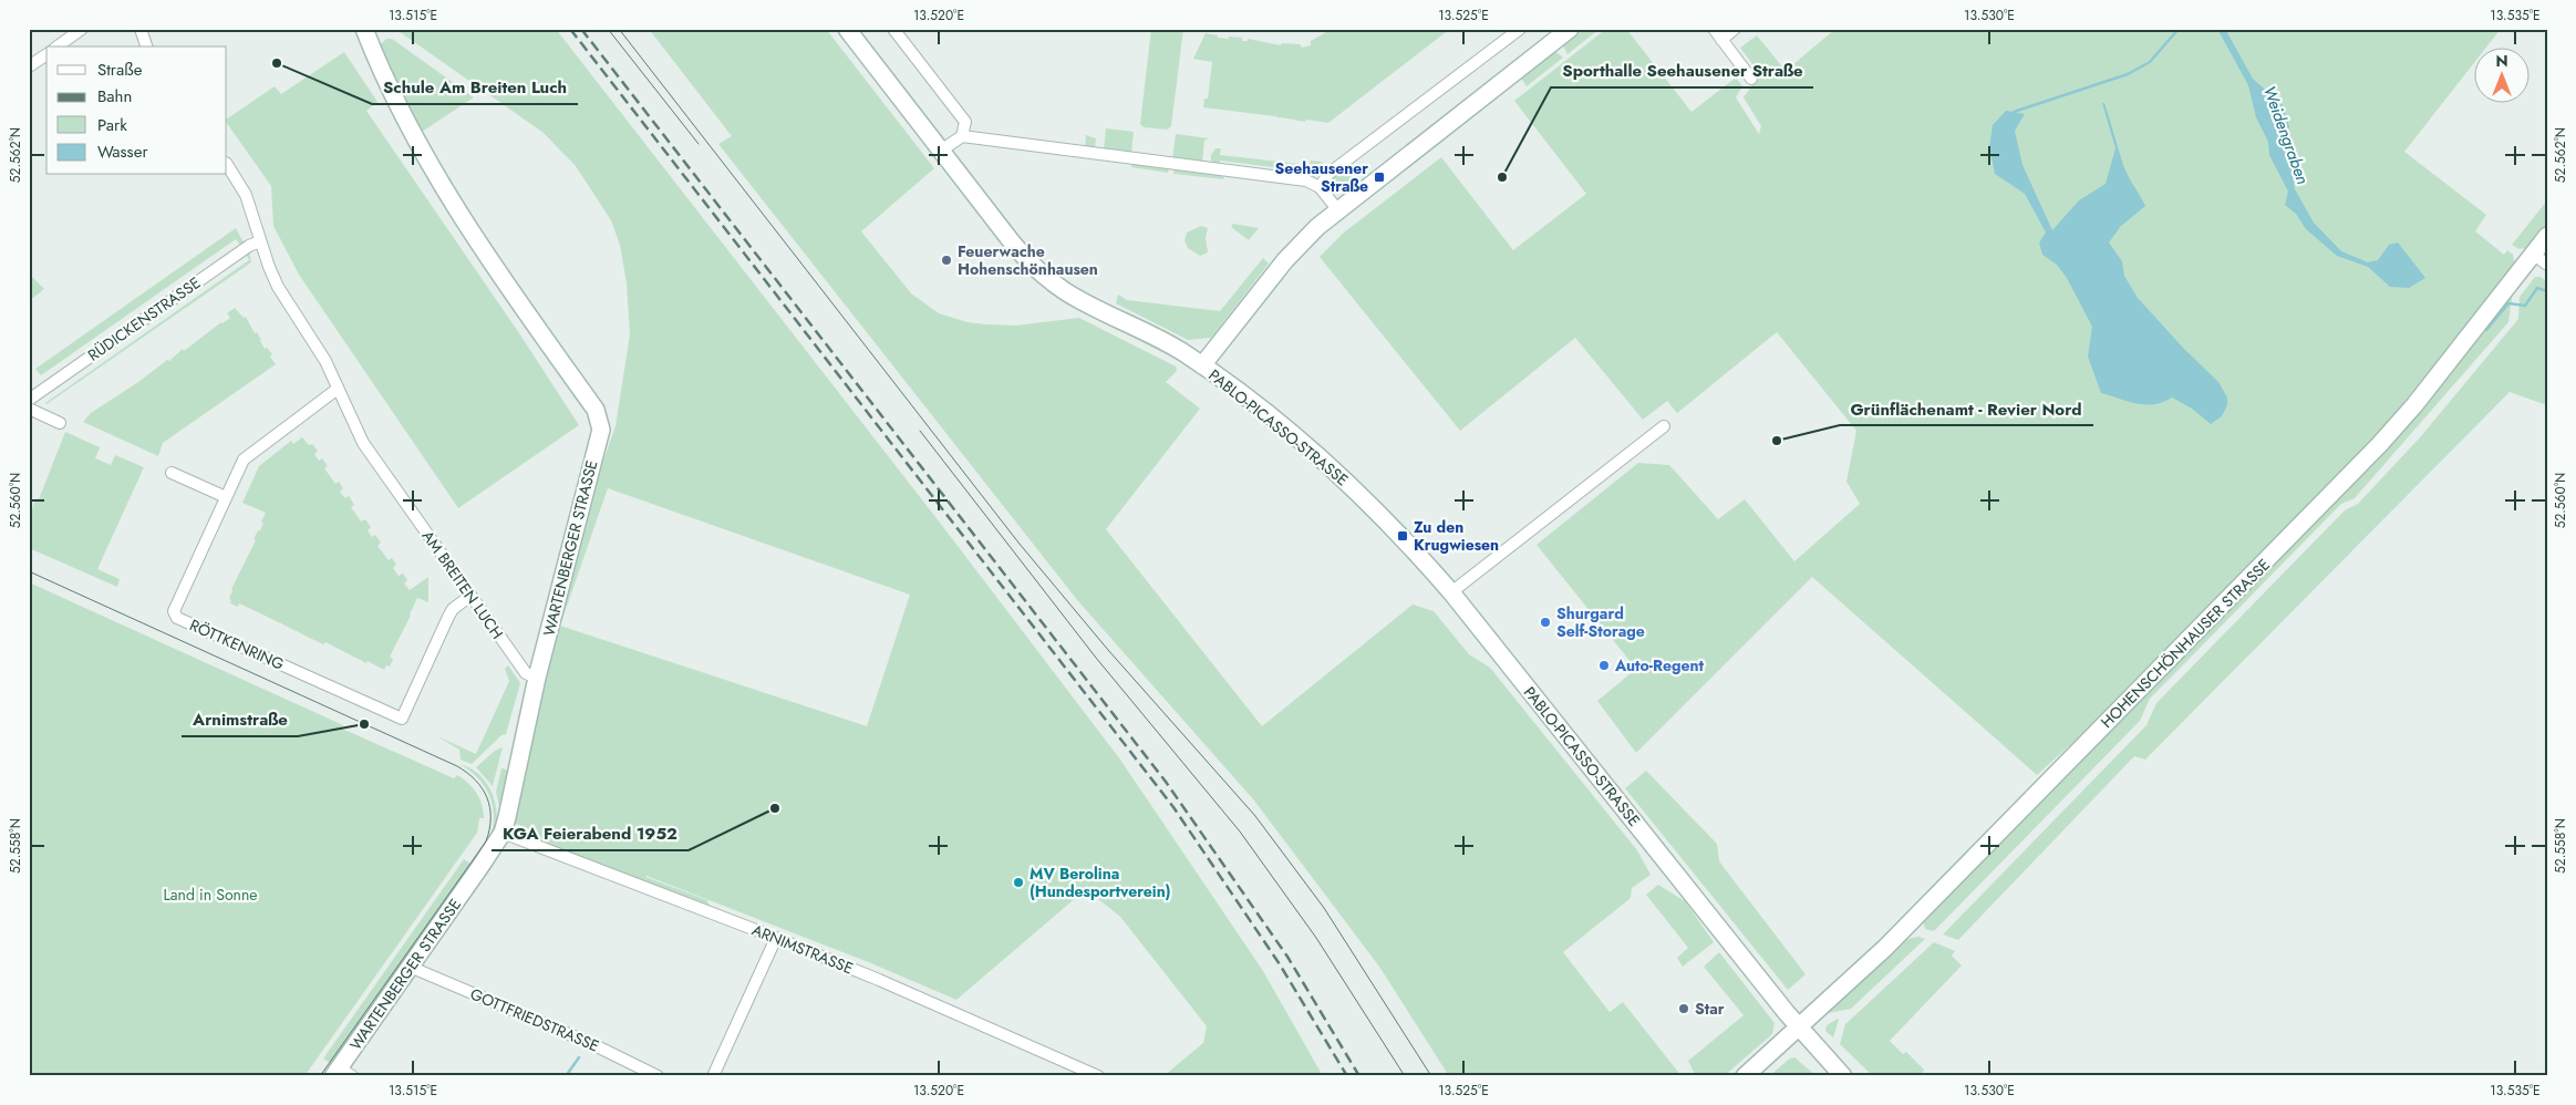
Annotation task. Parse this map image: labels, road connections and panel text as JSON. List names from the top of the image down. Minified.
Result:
{"streets":{"street":["RÜDICKENSTRASSE","PABLO-PICASSO-STRASSE","WARTENBERGER STRASSE","AM BREITEN LUCH","HOHENSCHÖNHAUSER STRASSE","RÖTTKENRING","ARNIMSTRASSE","GOTTFRIEDSTRASSE"]},"crossings":[["RÜDICKENSTRASSE","AM BREITEN LUCH"],["PABLO-PICASSO-STRASSE","HOHENSCHÖNHAUSER STRASSE"],["WARTENBERGER STRASSE","AM BREITEN LUCH"],["WARTENBERGER STRASSE","ARNIMSTRASSE"],["WARTENBERGER STRASSE","GOTTFRIEDSTRASSE"],["AM BREITEN LUCH","RÖTTKENRING"]],"water":["Weidengraben"],"parks":["Land in Sonne"],"places":{"other":["Schule Am Breiten Luch","Sporthalle Seehausener Straße","Feuerwache Hohenschönhausen","Grünflächenamt - Revier Nord","Shurgard Self-Storage","Auto-Regent","Arnimstraße","KGA Feierabend 1952","MV Berolina (Hundesportverein)","Star"],"transit":["Seehausener Straße","Zu den Krugwiesen"]},"legend":["Straße","Bahn","Park","Wasser"],"north":"top","coordinates":["13.515°E","13.520°E","13.525°E","13.530°E","13.535°E","52.562°N","52.560°N","52.558°N"]}
